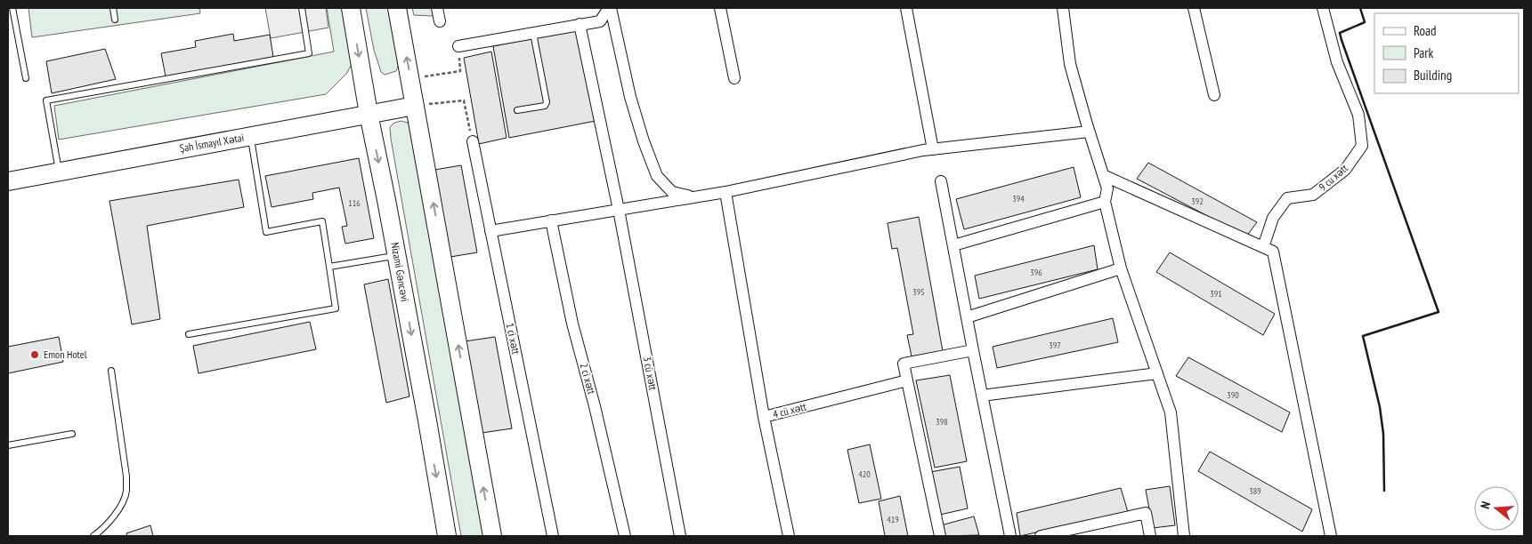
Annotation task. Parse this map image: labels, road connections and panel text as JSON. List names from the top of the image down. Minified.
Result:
{"streets":{"main road":["Şah İsmayıl Xətai","Nizami Gəncəvi"],"street":["9 cu xətt","1 ci xətt","3 cü xətt","2 ci xətt","4 cü xətt"]},"crossings":[["Şah İsmayıl Xətai","Nizami Gəncəvi"]],"places":["Emon Hotel"],"house_numbers":["394","392","116","396","395","391","397","390","398","420","389","419"],"legend":["Road","Park","Building"],"north":"left"}
